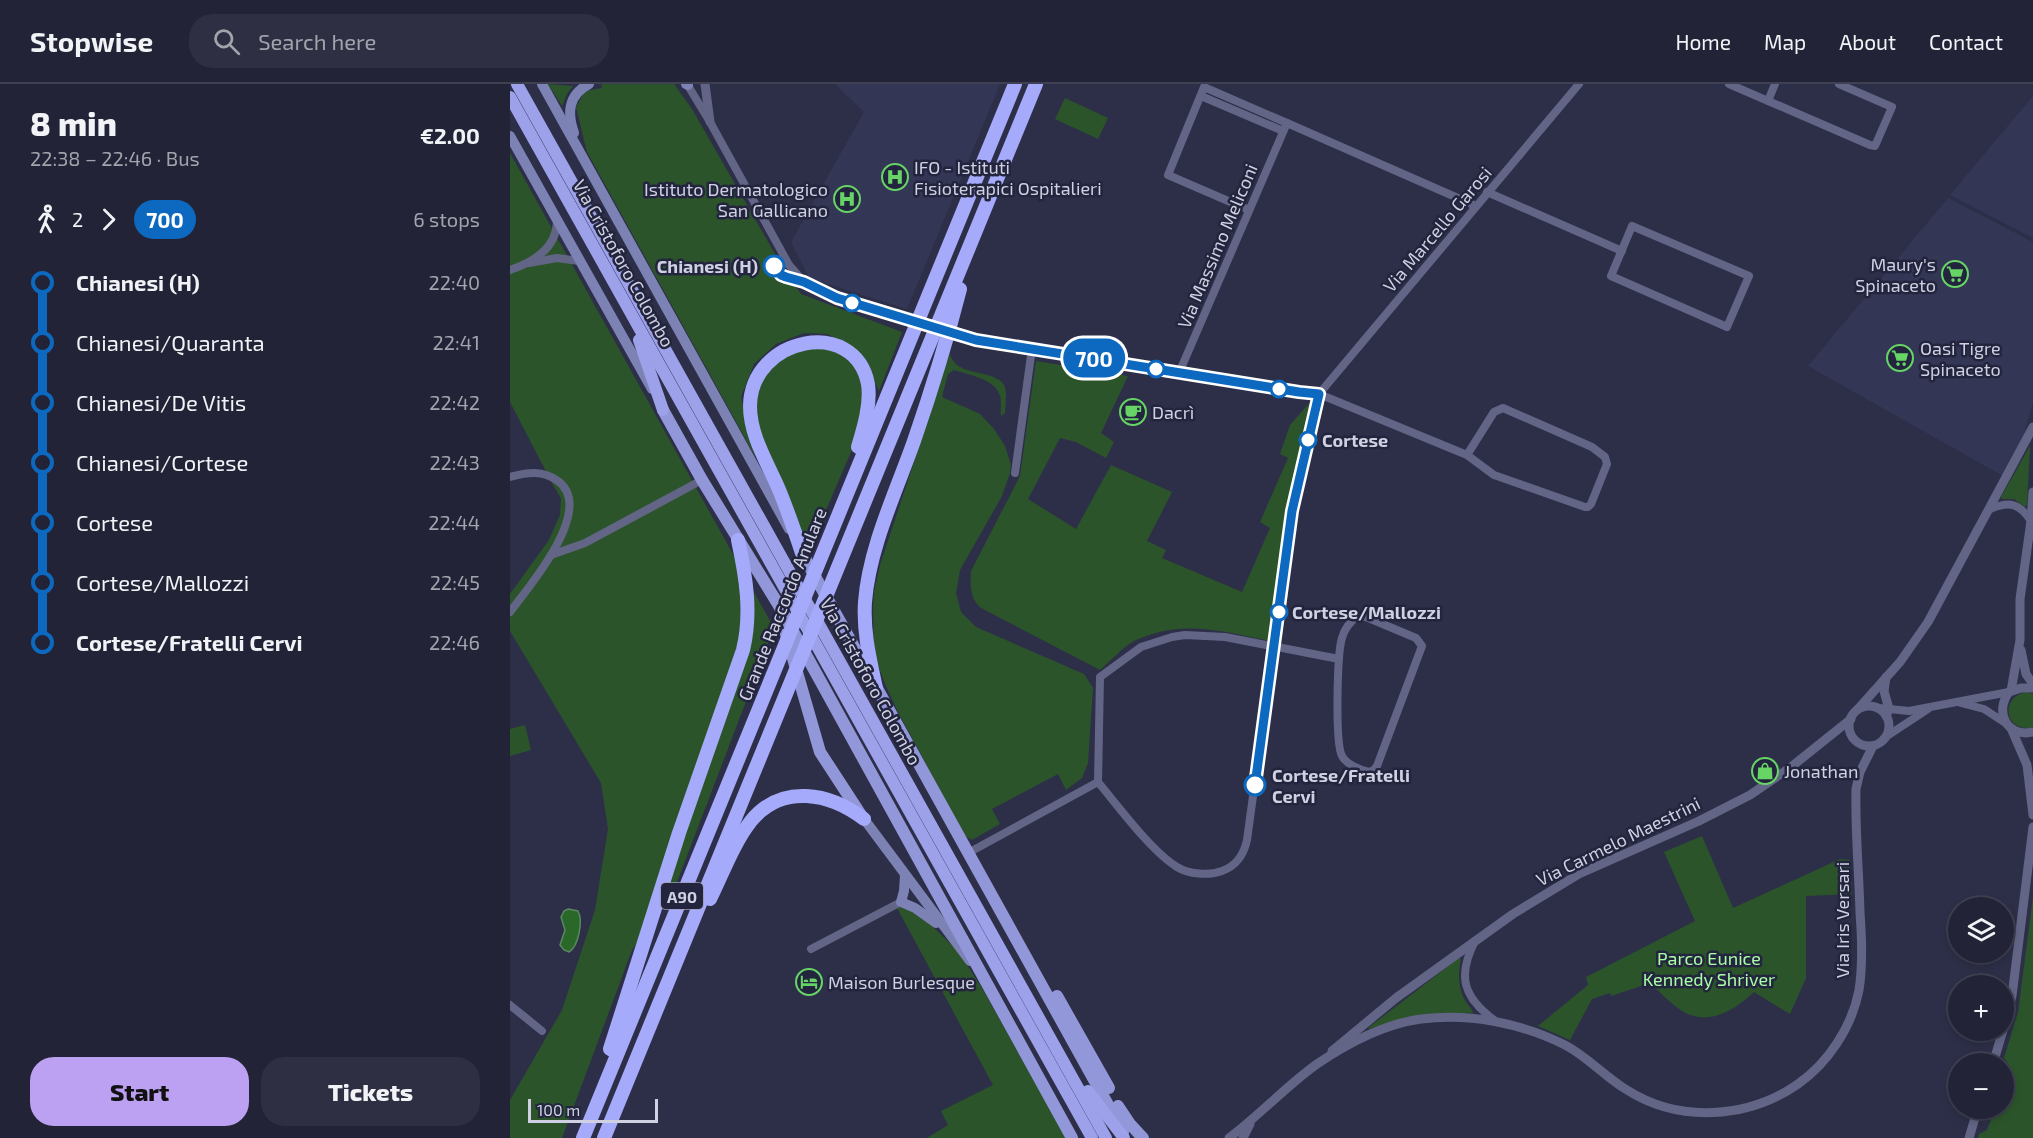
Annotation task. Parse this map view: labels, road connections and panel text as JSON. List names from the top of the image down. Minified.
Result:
{"streets":{"highway":["Via Cristoforo Colombo","Grande Raccordo Anulare","A90"],"street":["Via Marcello Garosi","Via Massimo Meliconi","Via Carmelo Maestrini","Via Iris Versari"]},"crossings":[["Via Carmelo Maestrini","Via Iris Versari"]],"parks":["Parco Eunice Kennedy Shriver"],"places":{"hospital":["IFO - Istituti Fisioterapici Ospitalieri","Istituto Dermatologico San Gallicano"],"other":["Chianesi (H)","Cortese","Cortese/Mallozzi","Cortese/Fratelli Cervi"],"supermarket":["Maury's Spinaceto","Oasi Tigre Spinaceto"],"cafe":["Dacrì"],"shop":["Jonathan"],"hotel":["Maison Burlesque"]},"lines":["bus line 700"],"scale_bar":"100 m","page":{"header":"Stopwise","search":"Search here","nav":["Home","Map","About","Contact"],"heading":["8 min","22:38 – 22:46 · Bus","€2.00"],"on_map":"700","legs":["2","700","6 stops"],"list":[{"name":"Chianesi (H)","value":"22:40"},{"name":"Chianesi/Quaranta","value":"22:41"},{"name":"Chianesi/De Vitis","value":"22:42"},{"name":"Chianesi/Cortese","value":"22:43"},{"name":"Cortese","value":"22:44"},{"name":"Cortese/Mallozzi","value":"22:45"},{"name":"Cortese/Fratelli Cervi","value":"22:46"}],"map_buttons":["+","−"],"buttons":["Start","Tickets"],"scale":"100 m"}}
